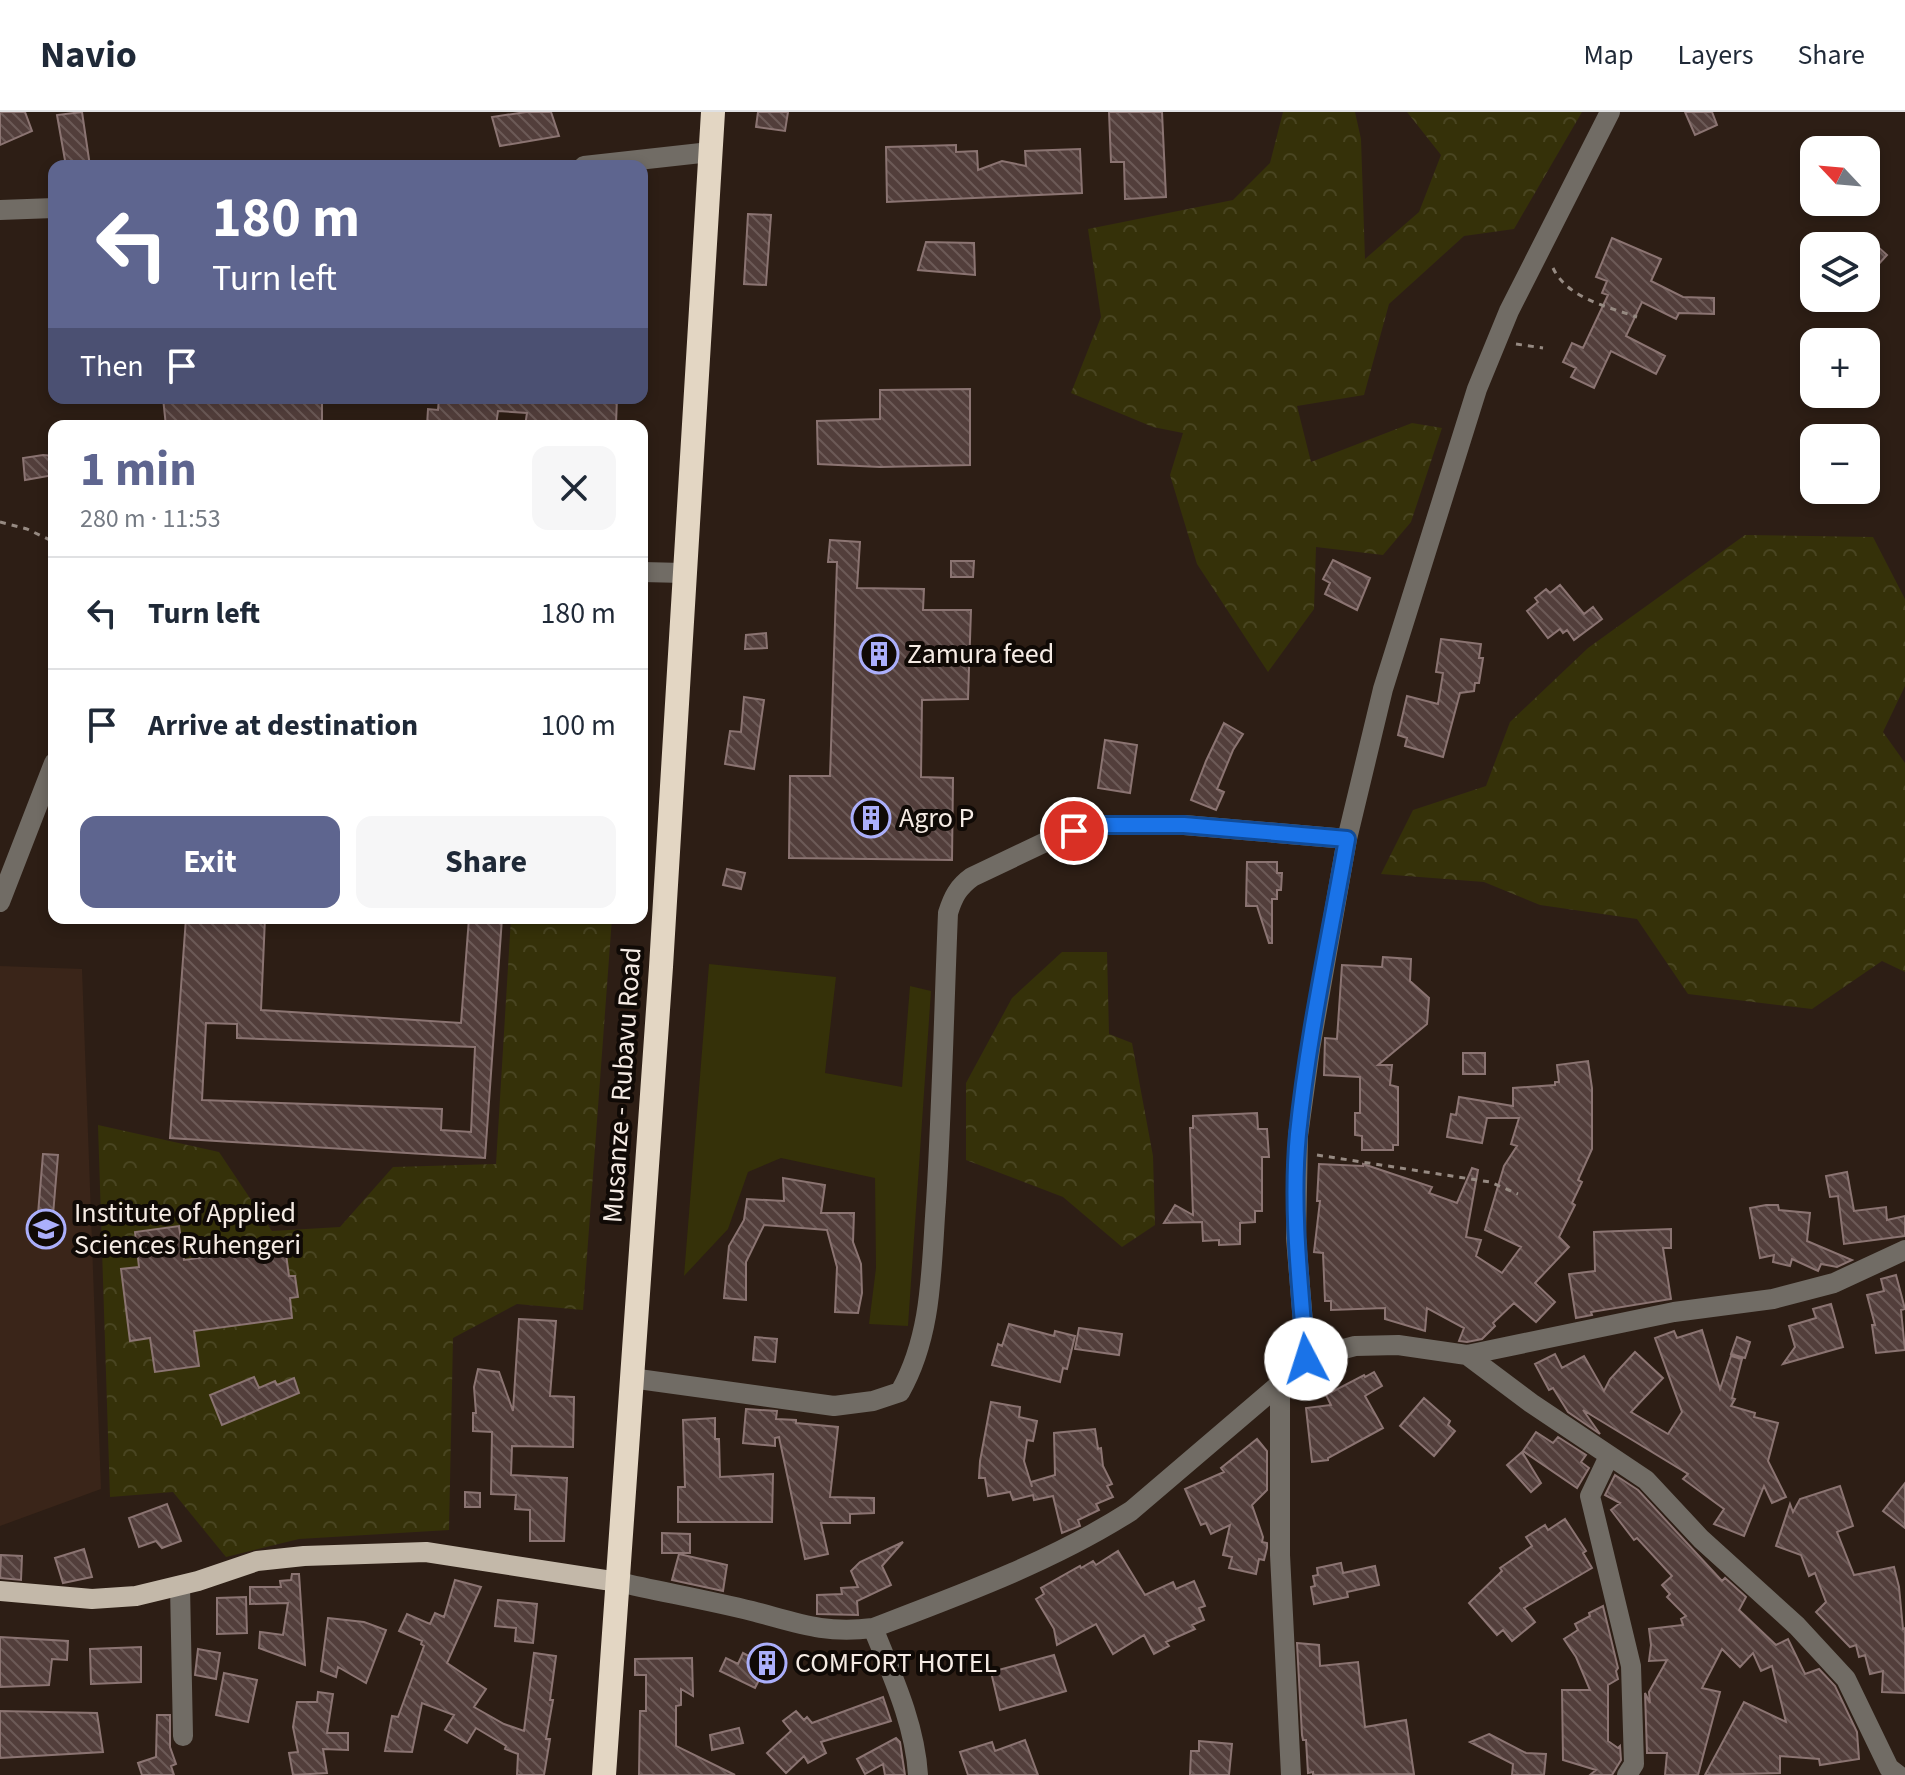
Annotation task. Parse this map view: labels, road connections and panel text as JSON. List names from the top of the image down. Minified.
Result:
{"streets":{"highway":["Musanze - Rubavu Road"]},"places":{"building":["Zamura feed","Agro P","COMFORT HOTEL"],"school or university":["Institute of Applied Sciences Ruhengeri"]},"north":"top left","page":{"header":"Navio","nav":["Map","Layers","Share"],"map_buttons":["+","−"],"turn":["180 m","Turn left"],"then":"Then","heading":["1 min","280 m · 11:53"],"list":[{"name":"Turn left","value":"180 m"},{"name":"Arrive at destination","value":"100 m"}],"buttons":["Exit","Share"]}}
